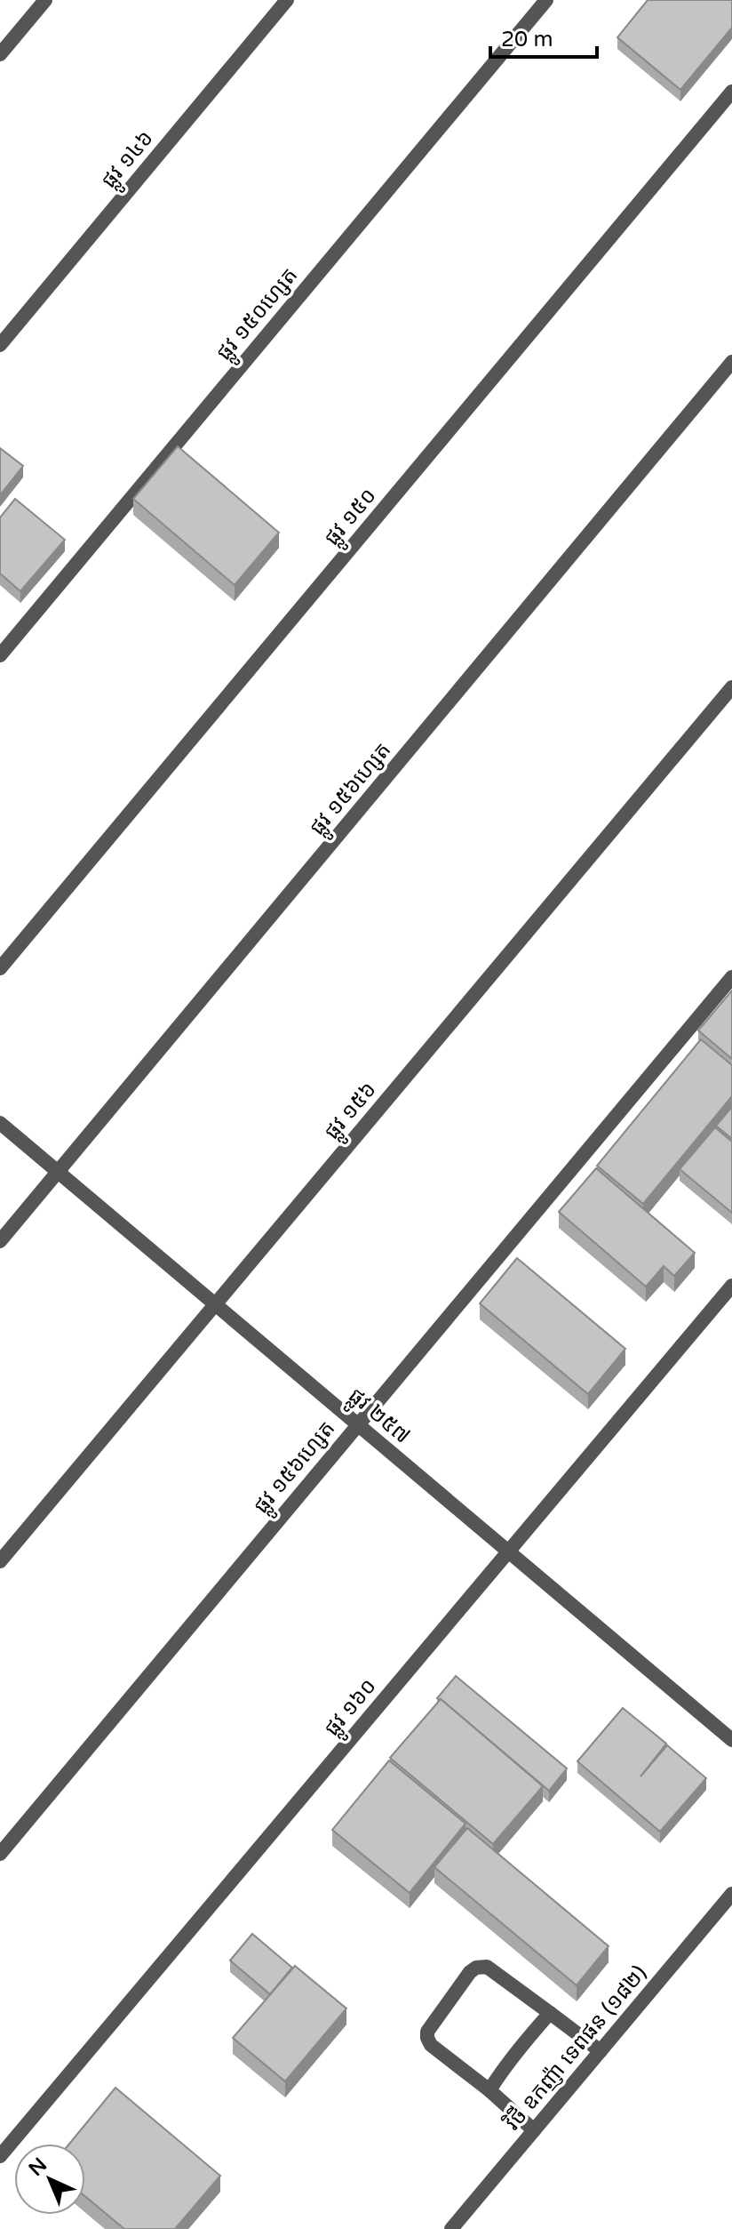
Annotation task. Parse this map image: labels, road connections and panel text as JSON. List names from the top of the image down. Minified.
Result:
{"streets":{"street":["ផ្លូវ ១៤៦","ផ្លូវ ១៥០ហ្សេត","ផ្លូវ ១៥០","ផ្លូវ ១៥៦ហ្សេត","ផ្លូវ ១៥៦","ផ្លូវ ២៥៧","ផ្លូវ ១៦០","វិថី ឧកញ៉ា ទេពផន (១៨២)"]},"crossings":[["ផ្លូវ ១៥៦ហ្សេត","ផ្លូវ ២៥៧"],["ផ្លូវ ១៥៦","ផ្លូវ ២៥៧"],["ផ្លូវ ២៥៧","ផ្លូវ ១៦០"]],"scale_bar":"20 m","north":"top left"}
